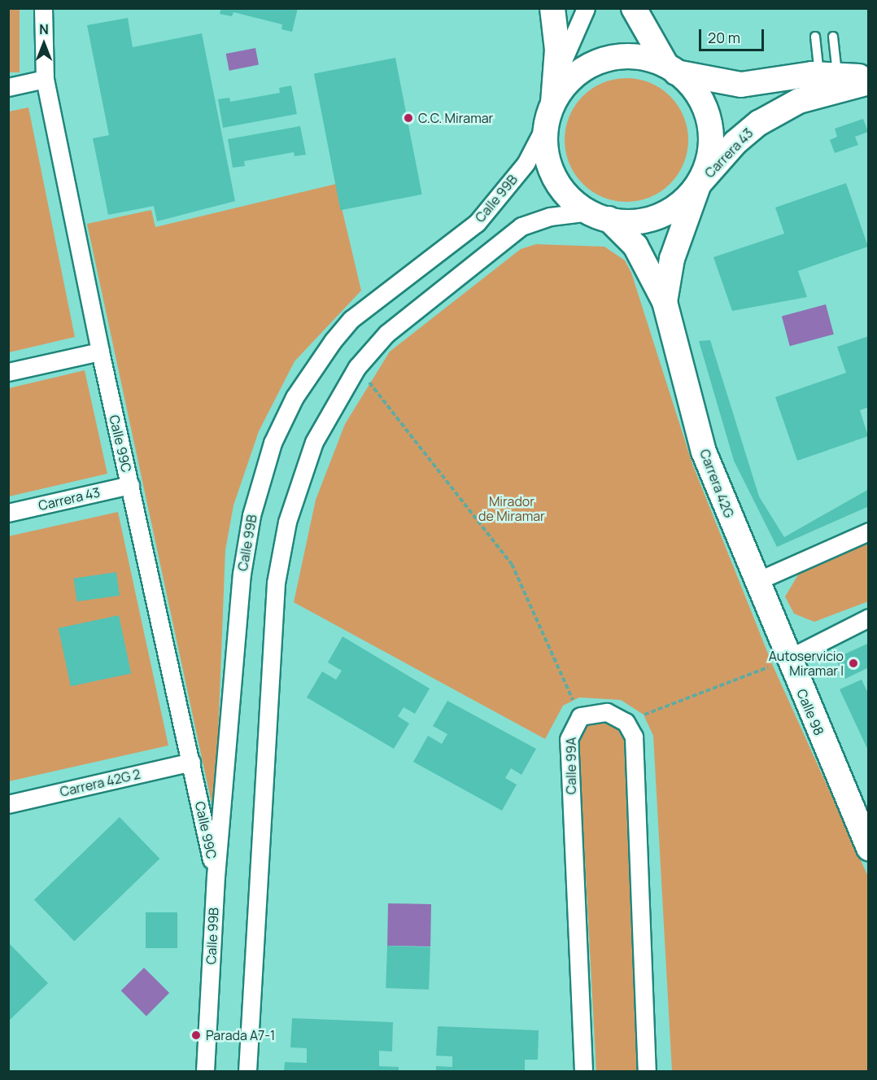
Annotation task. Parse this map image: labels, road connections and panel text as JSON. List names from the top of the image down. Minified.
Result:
{"streets":{"street":["Carrera 43","Calle 99B","Calle 99C","Carrera 42G","Calle 98","Calle 99A","Carrera 42G 2"]},"crossings":[["Carrera 43","Calle 99B"],["Carrera 43","Calle 99C"],["Carrera 43","Carrera 42G"],["Calle 99B","Calle 99C"],["Calle 99B","Carrera 42G"],["Calle 99C","Carrera 42G 2"],["Carrera 42G","Calle 98"]],"parks":["Mirador de Miramar"],"places":["C.C. Miramar","Autoservicio Miramar I","Parada A7-1"],"scale_bar":"20 m","north":"top"}
